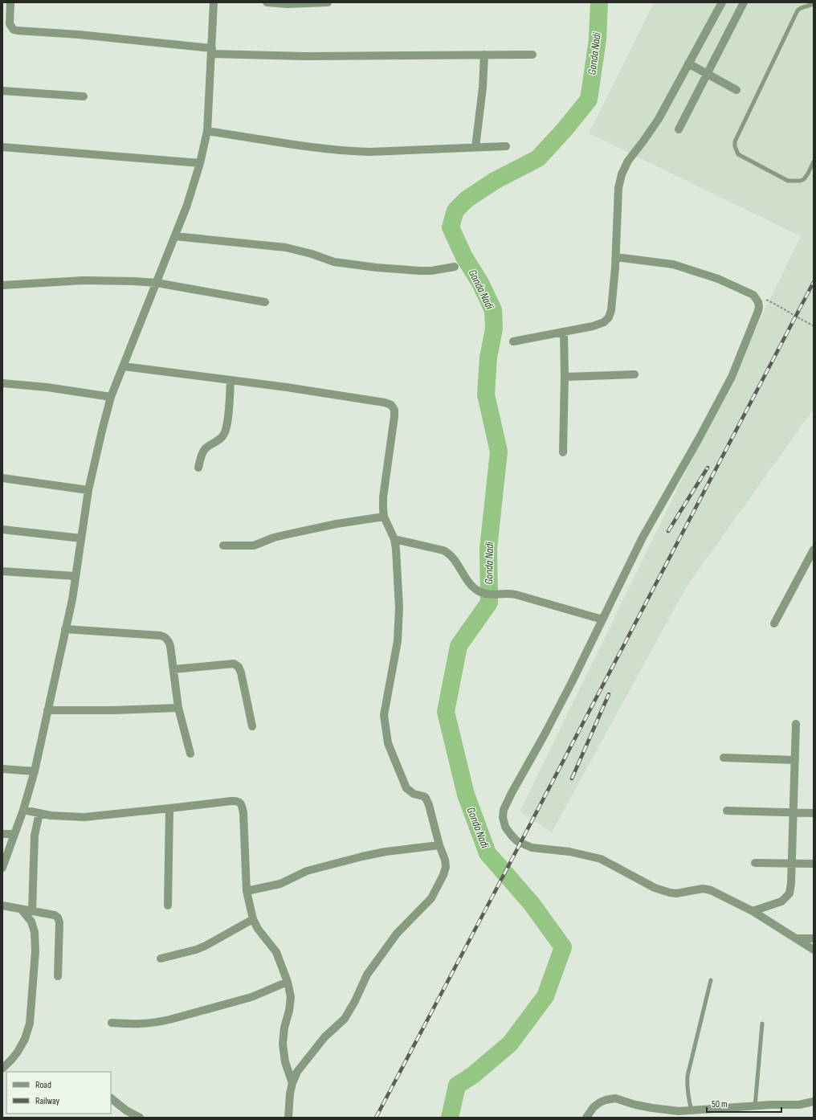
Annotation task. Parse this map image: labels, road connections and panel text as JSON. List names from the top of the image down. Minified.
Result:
{"water":["Gonda Nadi"],"legend":["Road","Railway"],"scale_bar":"50 m"}
